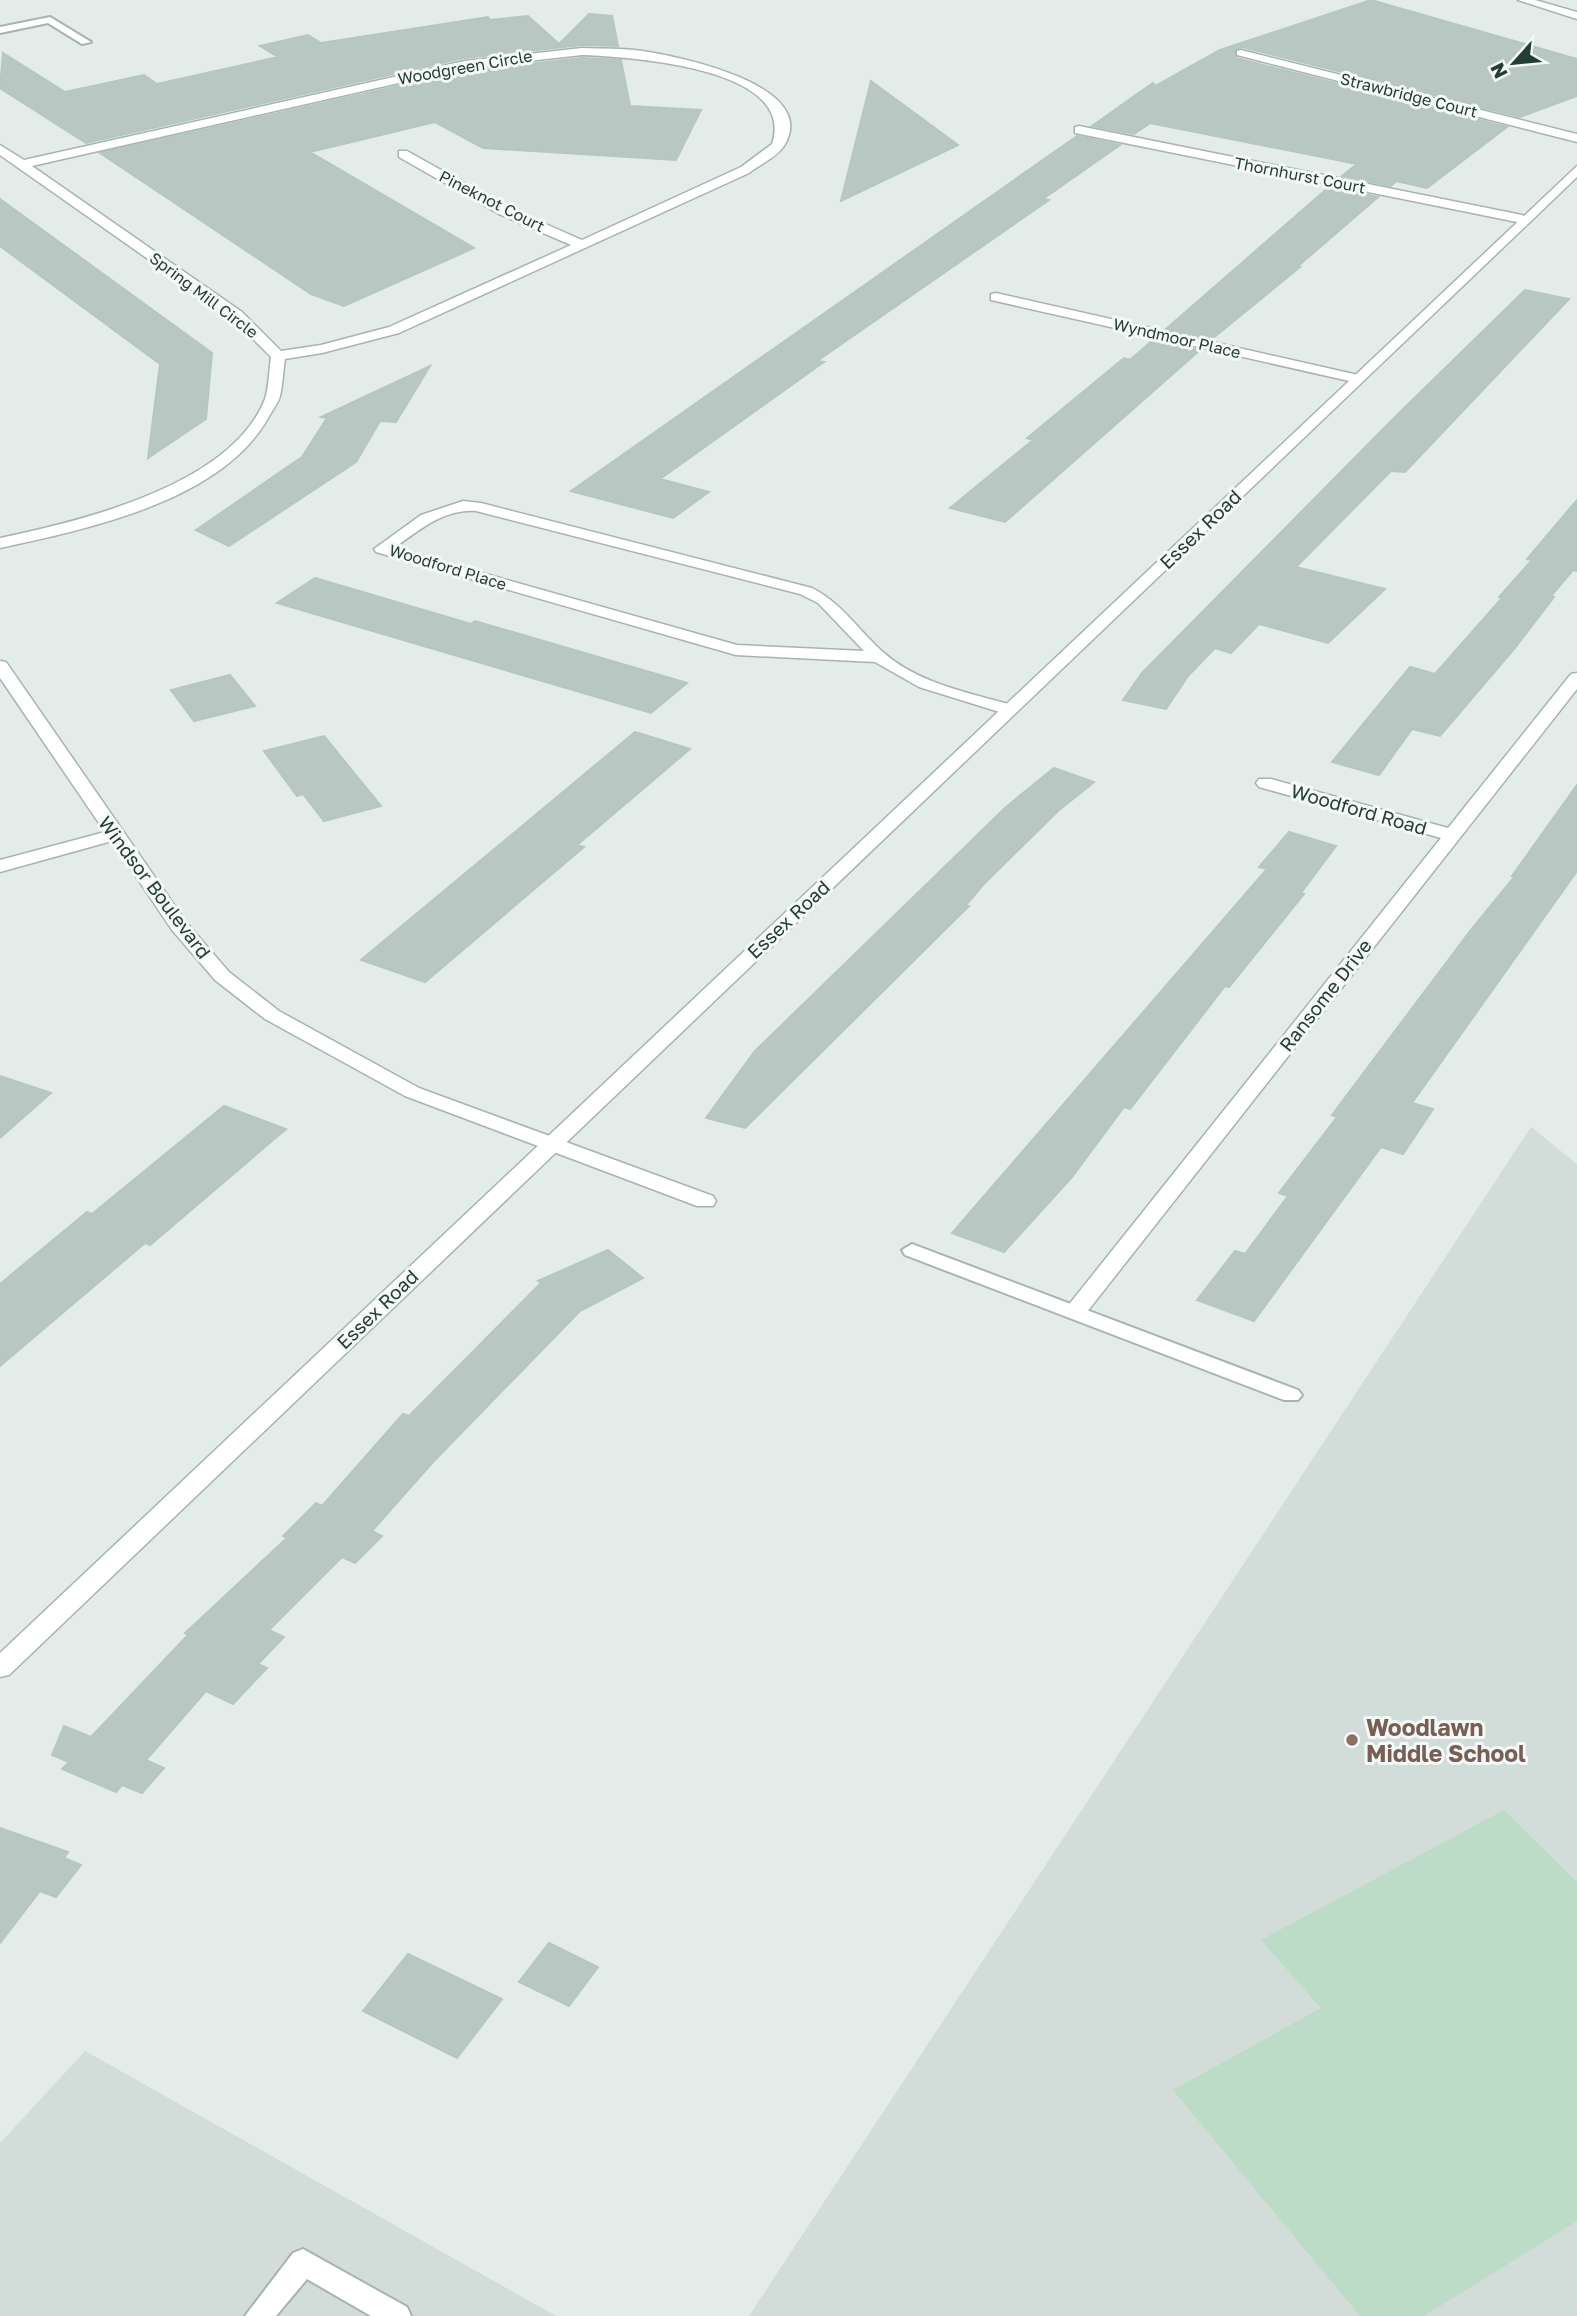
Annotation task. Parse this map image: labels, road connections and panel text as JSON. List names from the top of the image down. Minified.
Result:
{"streets":{"street":["Woodgreen Circle","Strawbridge Court","Thornhurst Court","Pineknot Court","Spring Mill Circle","Wyndmoor Place","Essex Road","Woodford Place","Woodford Road","Windsor Boulevard","Ransome Drive"]},"crossings":[["Woodgreen Circle","Pineknot Court"],["Woodgreen Circle","Spring Mill Circle"],["Thornhurst Court","Essex Road"],["Wyndmoor Place","Essex Road"],["Essex Road","Woodford Place"],["Essex Road","Windsor Boulevard"],["Woodford Road","Ransome Drive"]],"places":["Woodlawn Middle School"],"north":"bottom left"}
